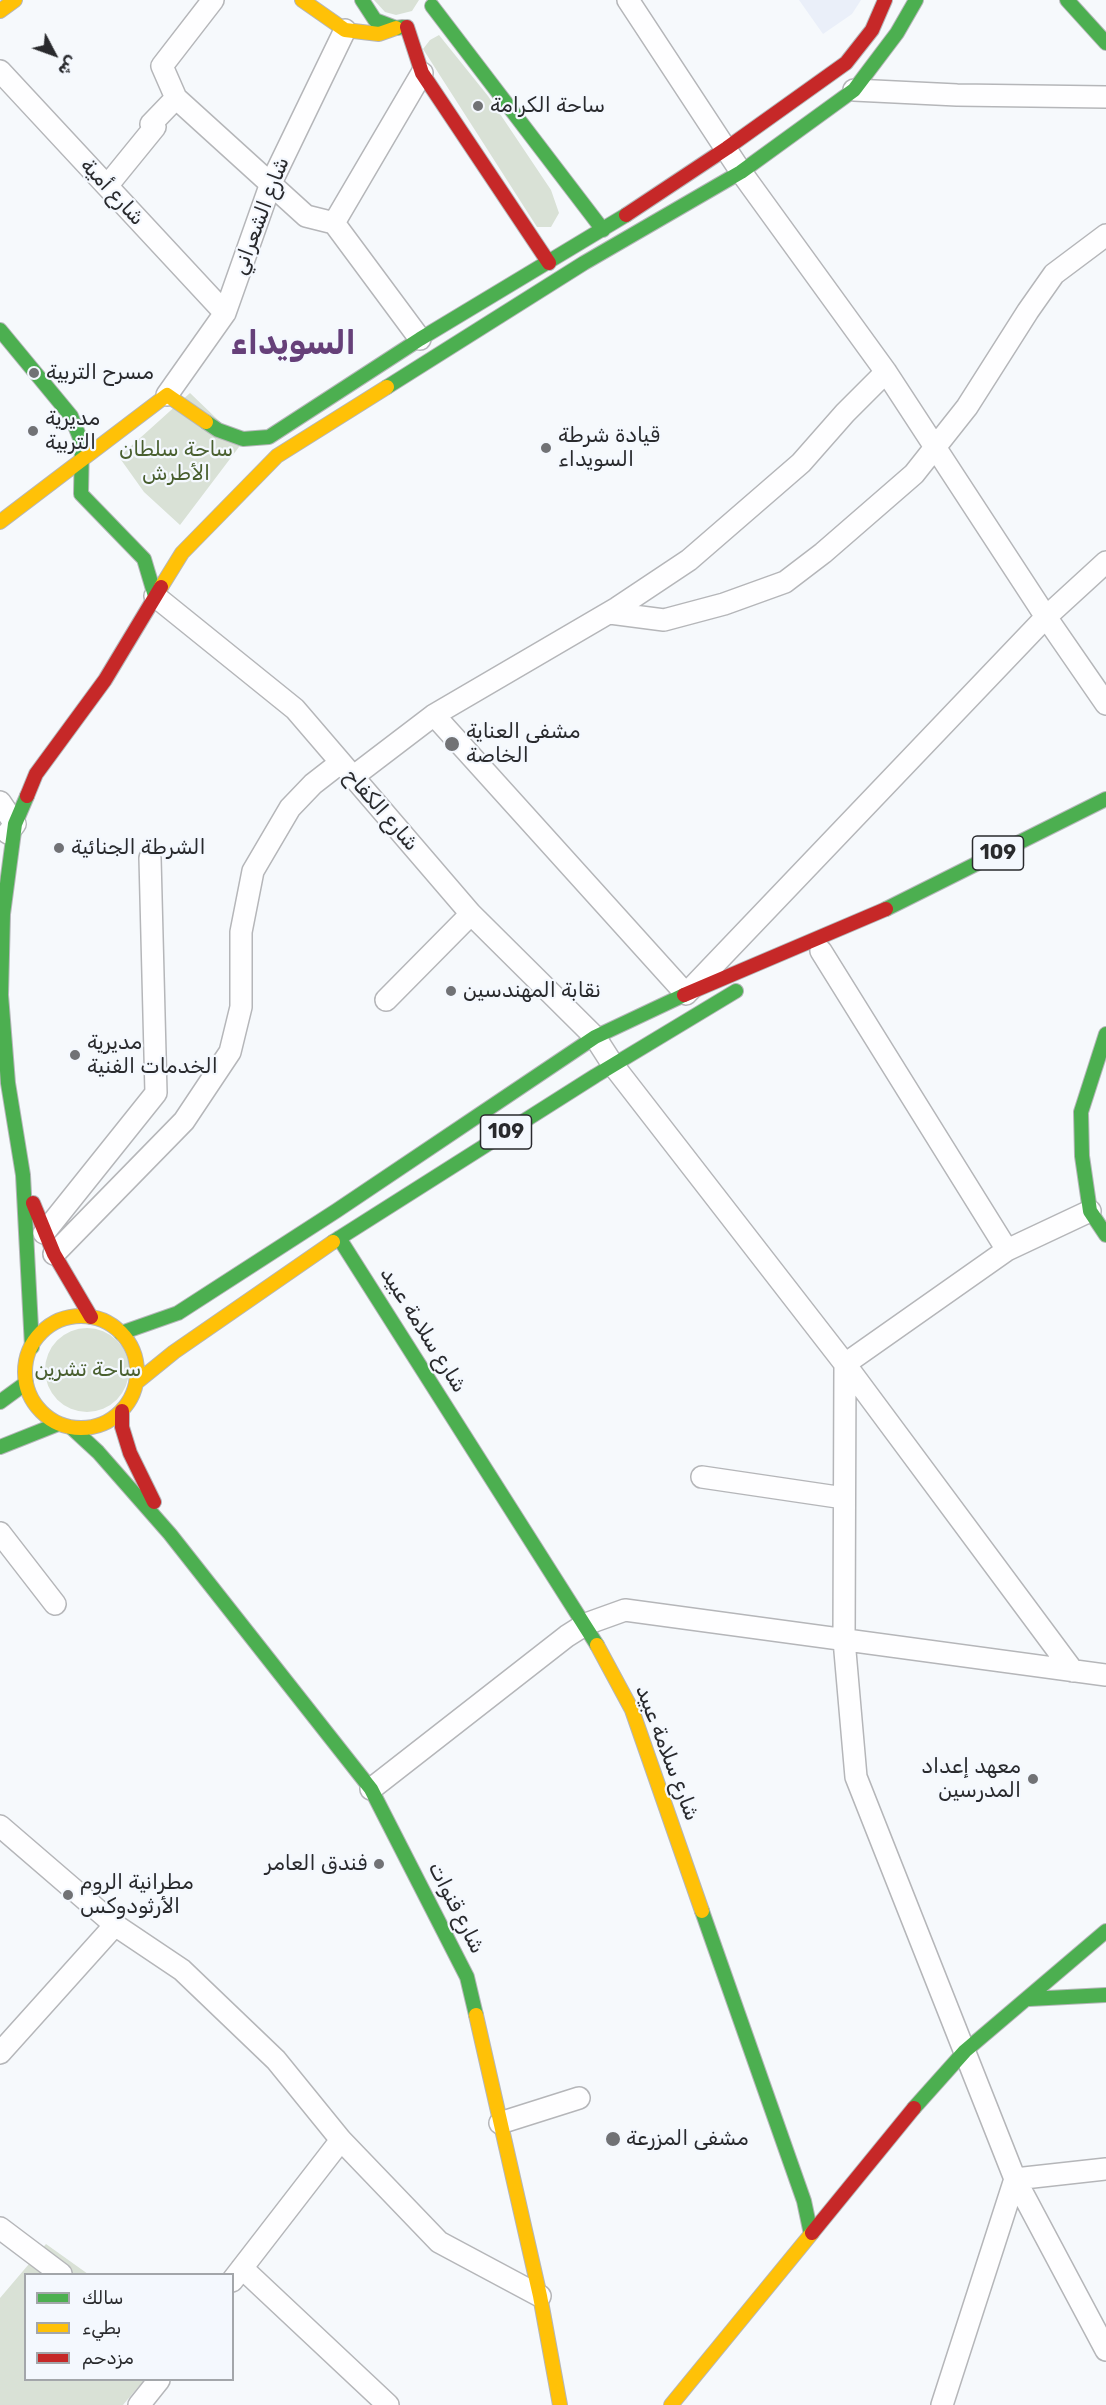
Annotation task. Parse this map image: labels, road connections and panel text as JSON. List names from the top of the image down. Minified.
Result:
{"streets":{"main road":["109","شارع سلامة عبيد","شارع قنوات"],"street":["شارع أمية","شارع الشعراني","شارع الكفاح"]},"crossings":[["شارع أمية","شارع الشعراني"],["شارع الكفاح","109"],["109","شارع سلامة عبيد"],["109","شارع قنوات"]],"districts":["السويداء"],"parks":["ساحة سلطان الأطرش","ساحة تشرين"],"places":["ساحة الكرامة","مسرح التربية","مديرية التربية","قيادة شرطة السويداء","مشفى العناية الخاصة","الشرطة الجنائية","نقابة المهندسين","مديرية الخدمات الفنية","معهد إعداد المدرسين","فندق العامر","مطرانية الروم الأرثودوكس","مشفى المزرعة"],"legend":["سالك","بطيء","مزدحم"],"north":"bottom right"}
